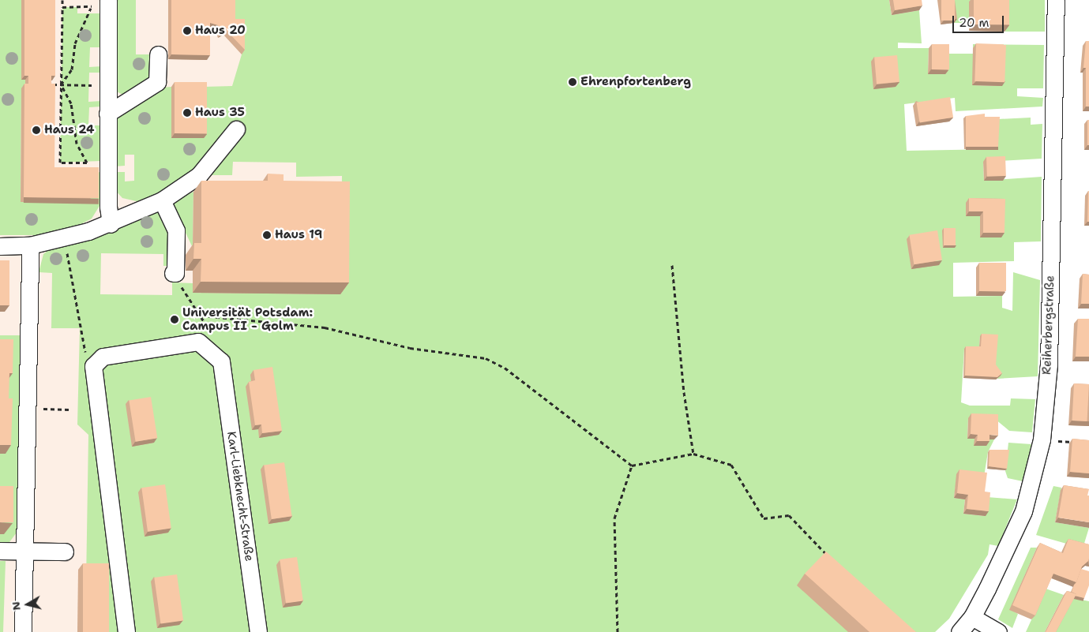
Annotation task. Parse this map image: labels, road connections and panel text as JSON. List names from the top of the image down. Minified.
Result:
{"streets":{"street":["Reiherbergstraße","Karl-Liebknecht-Straße"]},"places":["Haus 20","Ehrenpfortenberg","Haus 35","Haus 24","Haus 19","Universität Potsdam: Campus II - Golm"],"scale_bar":"20 m","north":"left"}
